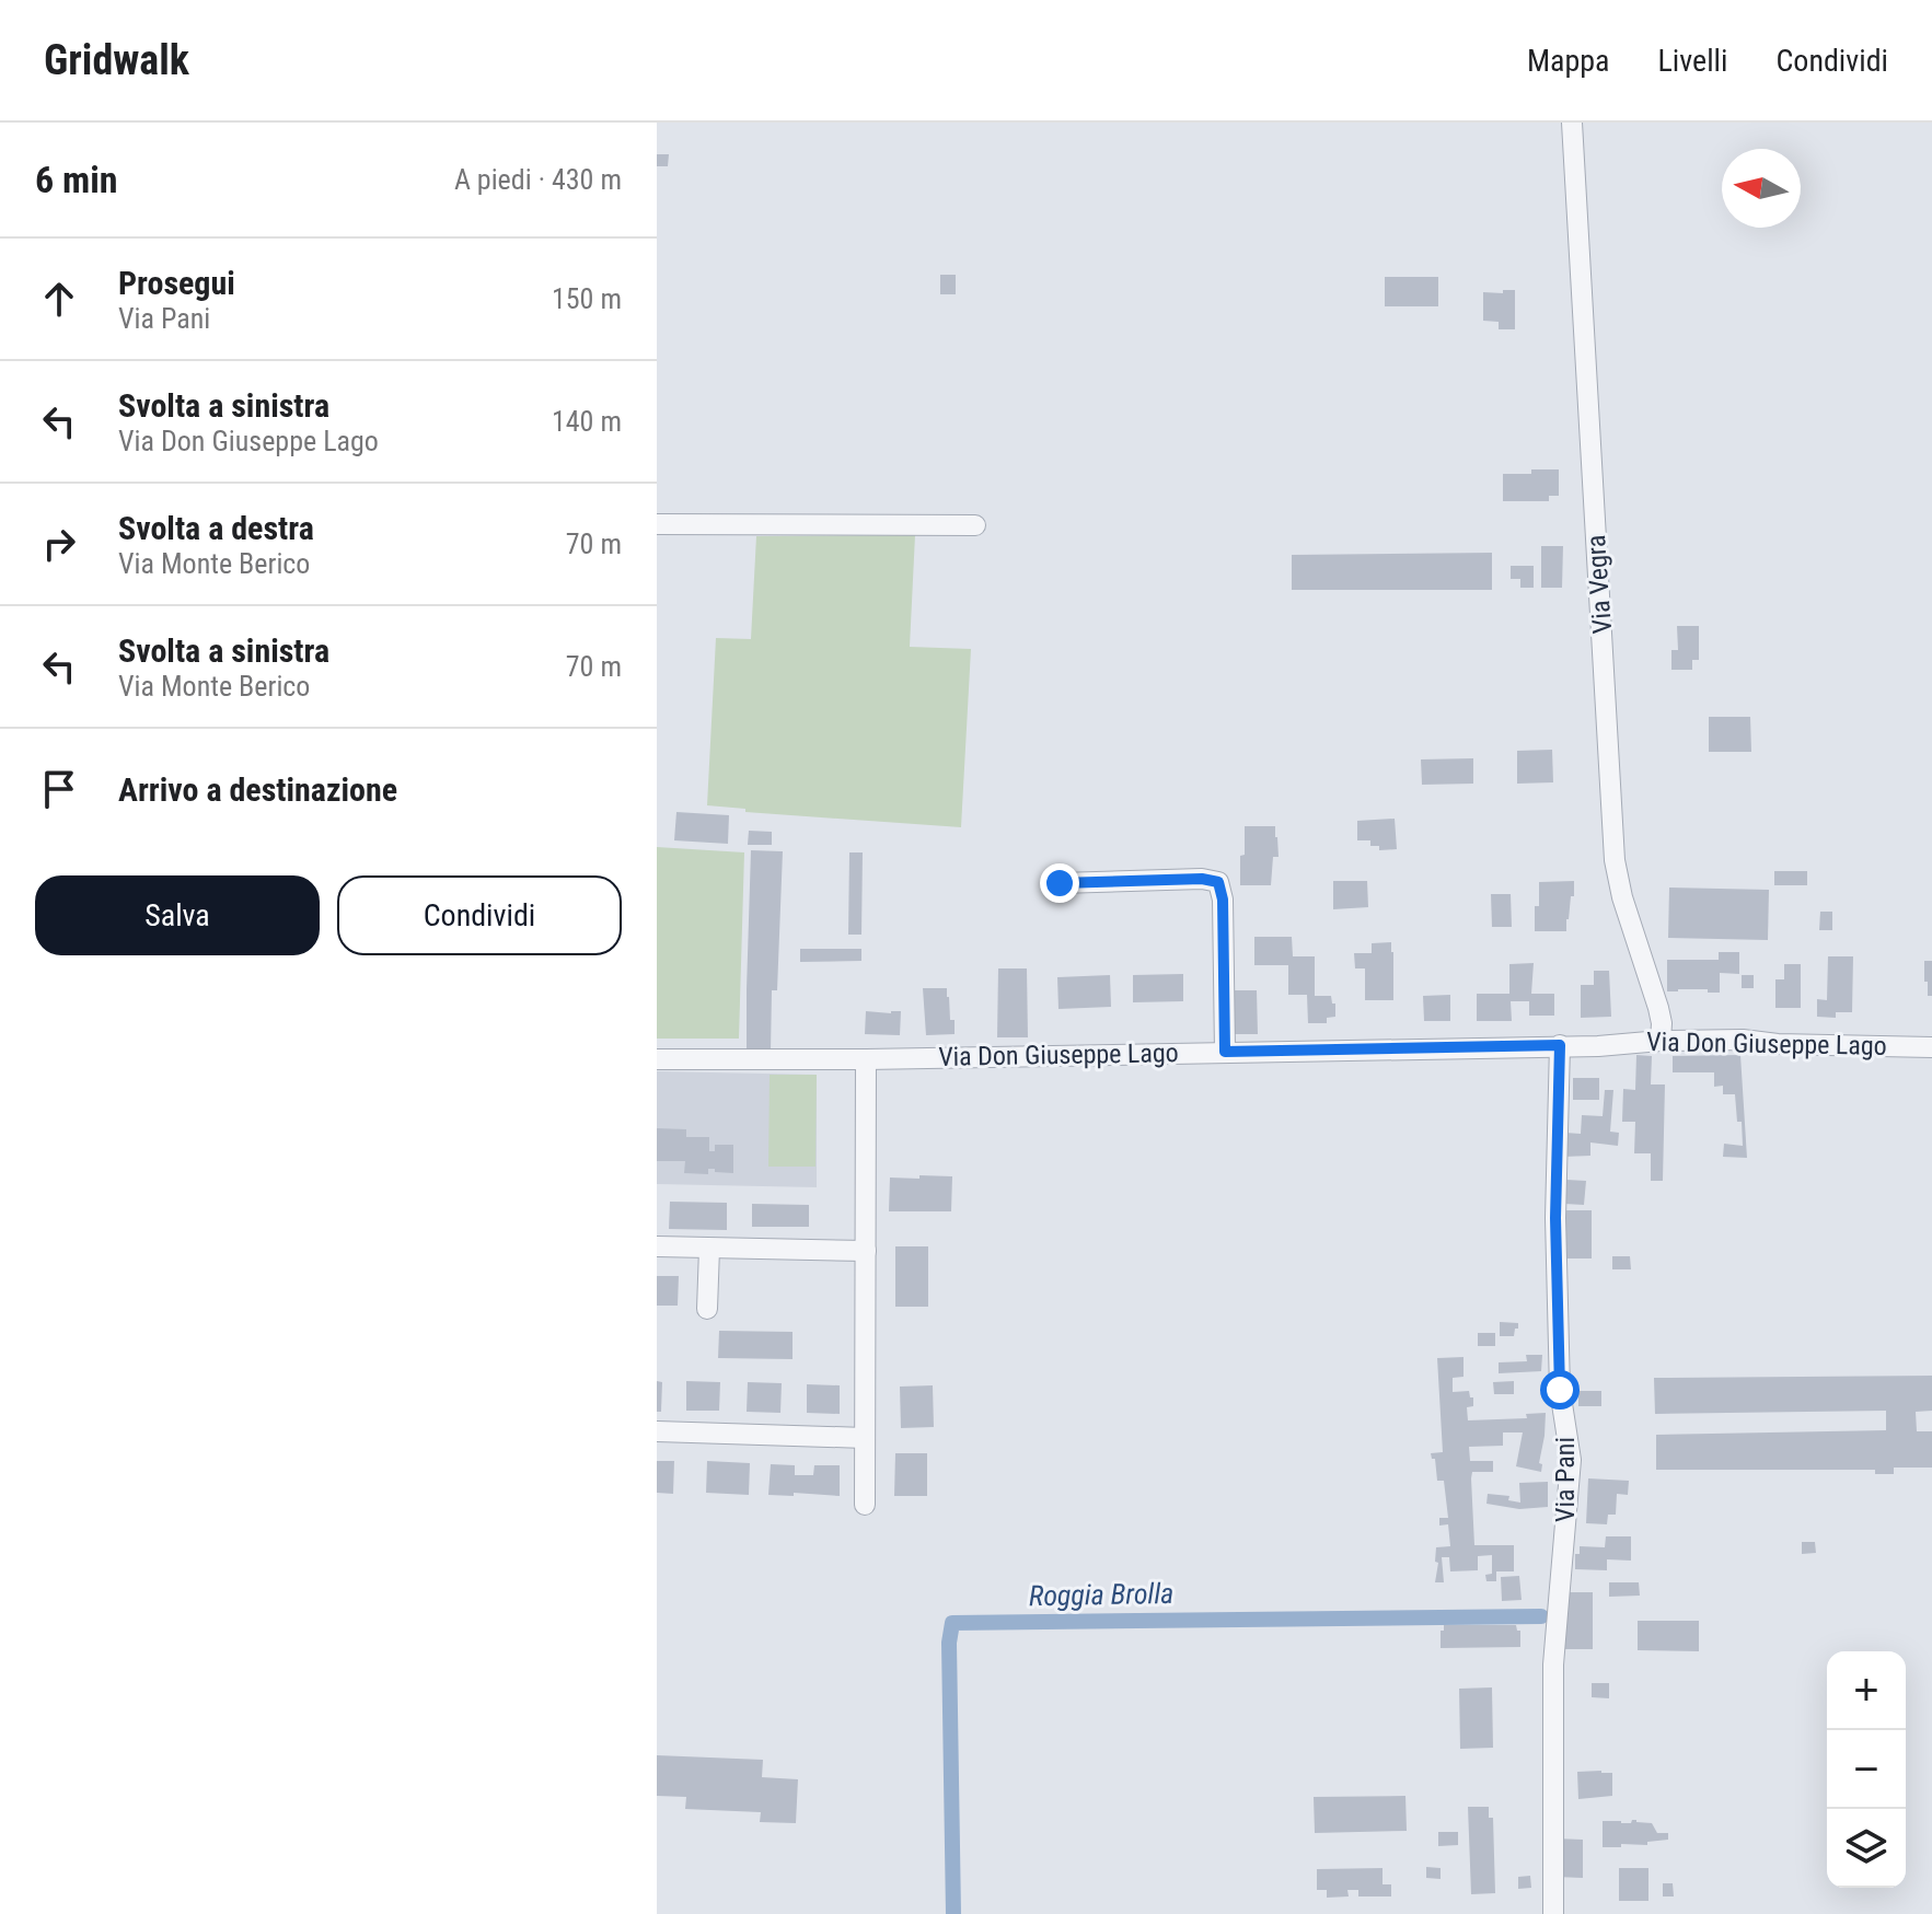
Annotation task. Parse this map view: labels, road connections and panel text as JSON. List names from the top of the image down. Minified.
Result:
{"streets":{"street":["Via Vegra","Via Don Giuseppe Lago","Via Pani"]},"crossings":[["Via Vegra","Via Don Giuseppe Lago"],["Via Don Giuseppe Lago","Via Pani"]],"water":["Roggia Brolla"],"north":"left","page":{"header":"Gridwalk","nav":["Mappa","Livelli","Condividi"],"heading":["6 min","A piedi · 430 m"],"list":[["Prosegui","Via Pani","150 m"],["Svolta a sinistra","Via Don Giuseppe Lago","140 m"],["Svolta a destra","Via Monte Berico","70 m"],["Svolta a sinistra","Via Monte Berico","70 m"],"Arrivo a destinazione"],"buttons":["Salva","Condividi"],"map_buttons":["+","−"]}}
